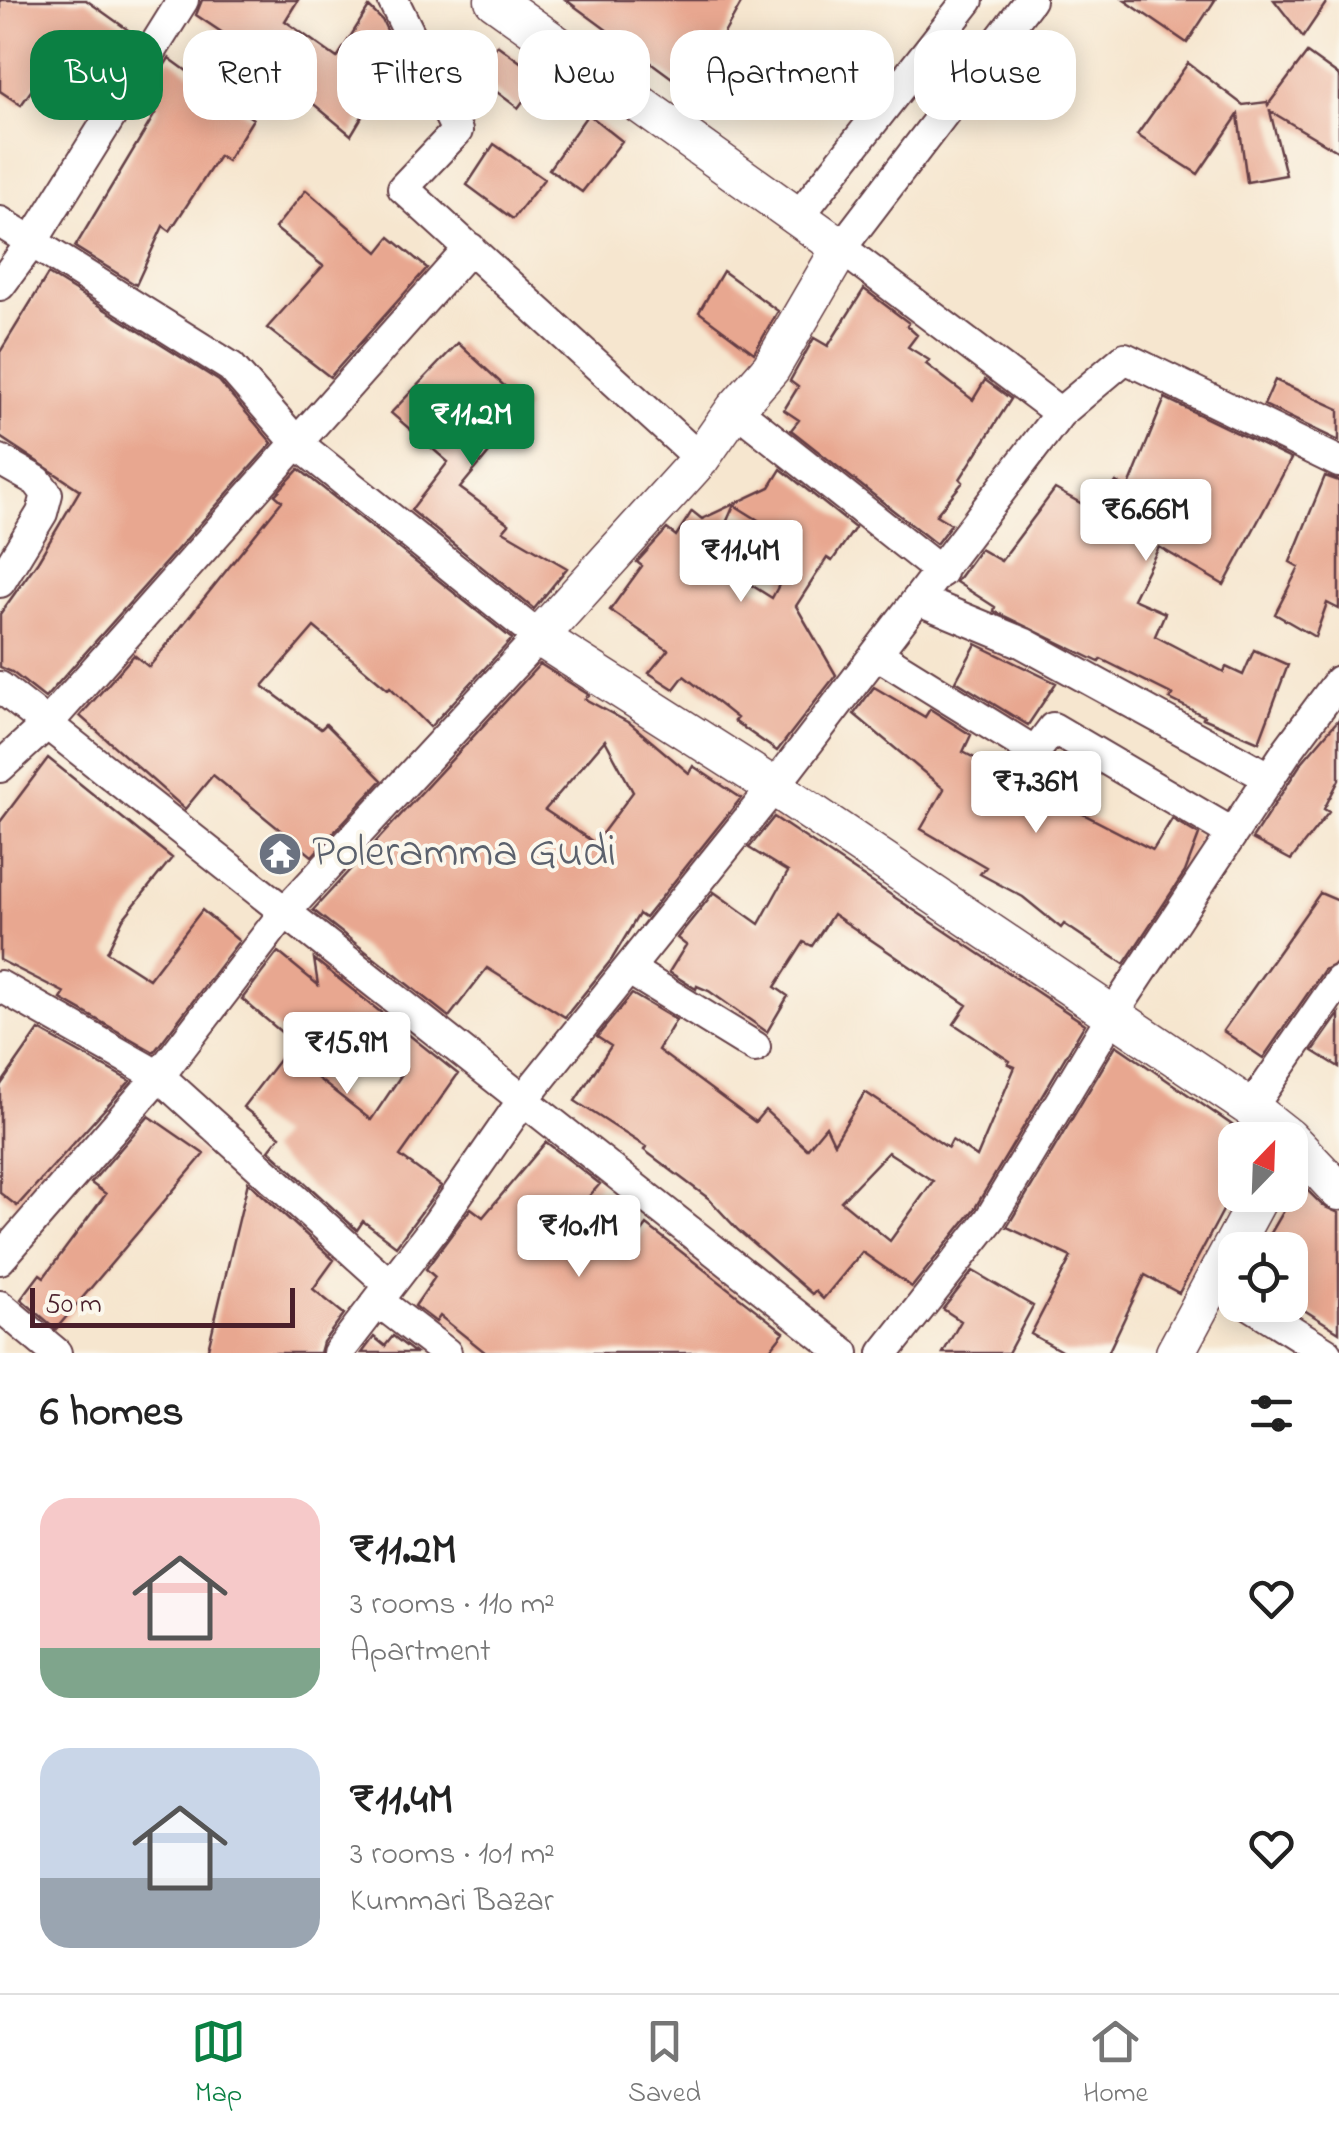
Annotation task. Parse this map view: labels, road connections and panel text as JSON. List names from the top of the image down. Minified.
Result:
{"places":{"temple":["Poleramma Gudi"]},"scale_bar":"50 m","north":"top right","page":{"chip":["Buy","Rent","Filters","New","Apartment","House"],"price":["₹11.2M","₹6.66M","₹11.4M","₹7.36M","₹15.9M","₹10.1M"],"scale":"50 m","heading":"6 homes","list":[{"name":"₹11.2M","note":"3 rooms · 110 m² · Apartment"},{"name":"₹11.4M","note":"3 rooms · 101 m² · Kummari Bazar"}],"tabs":["Map","Saved","Home"]}}
